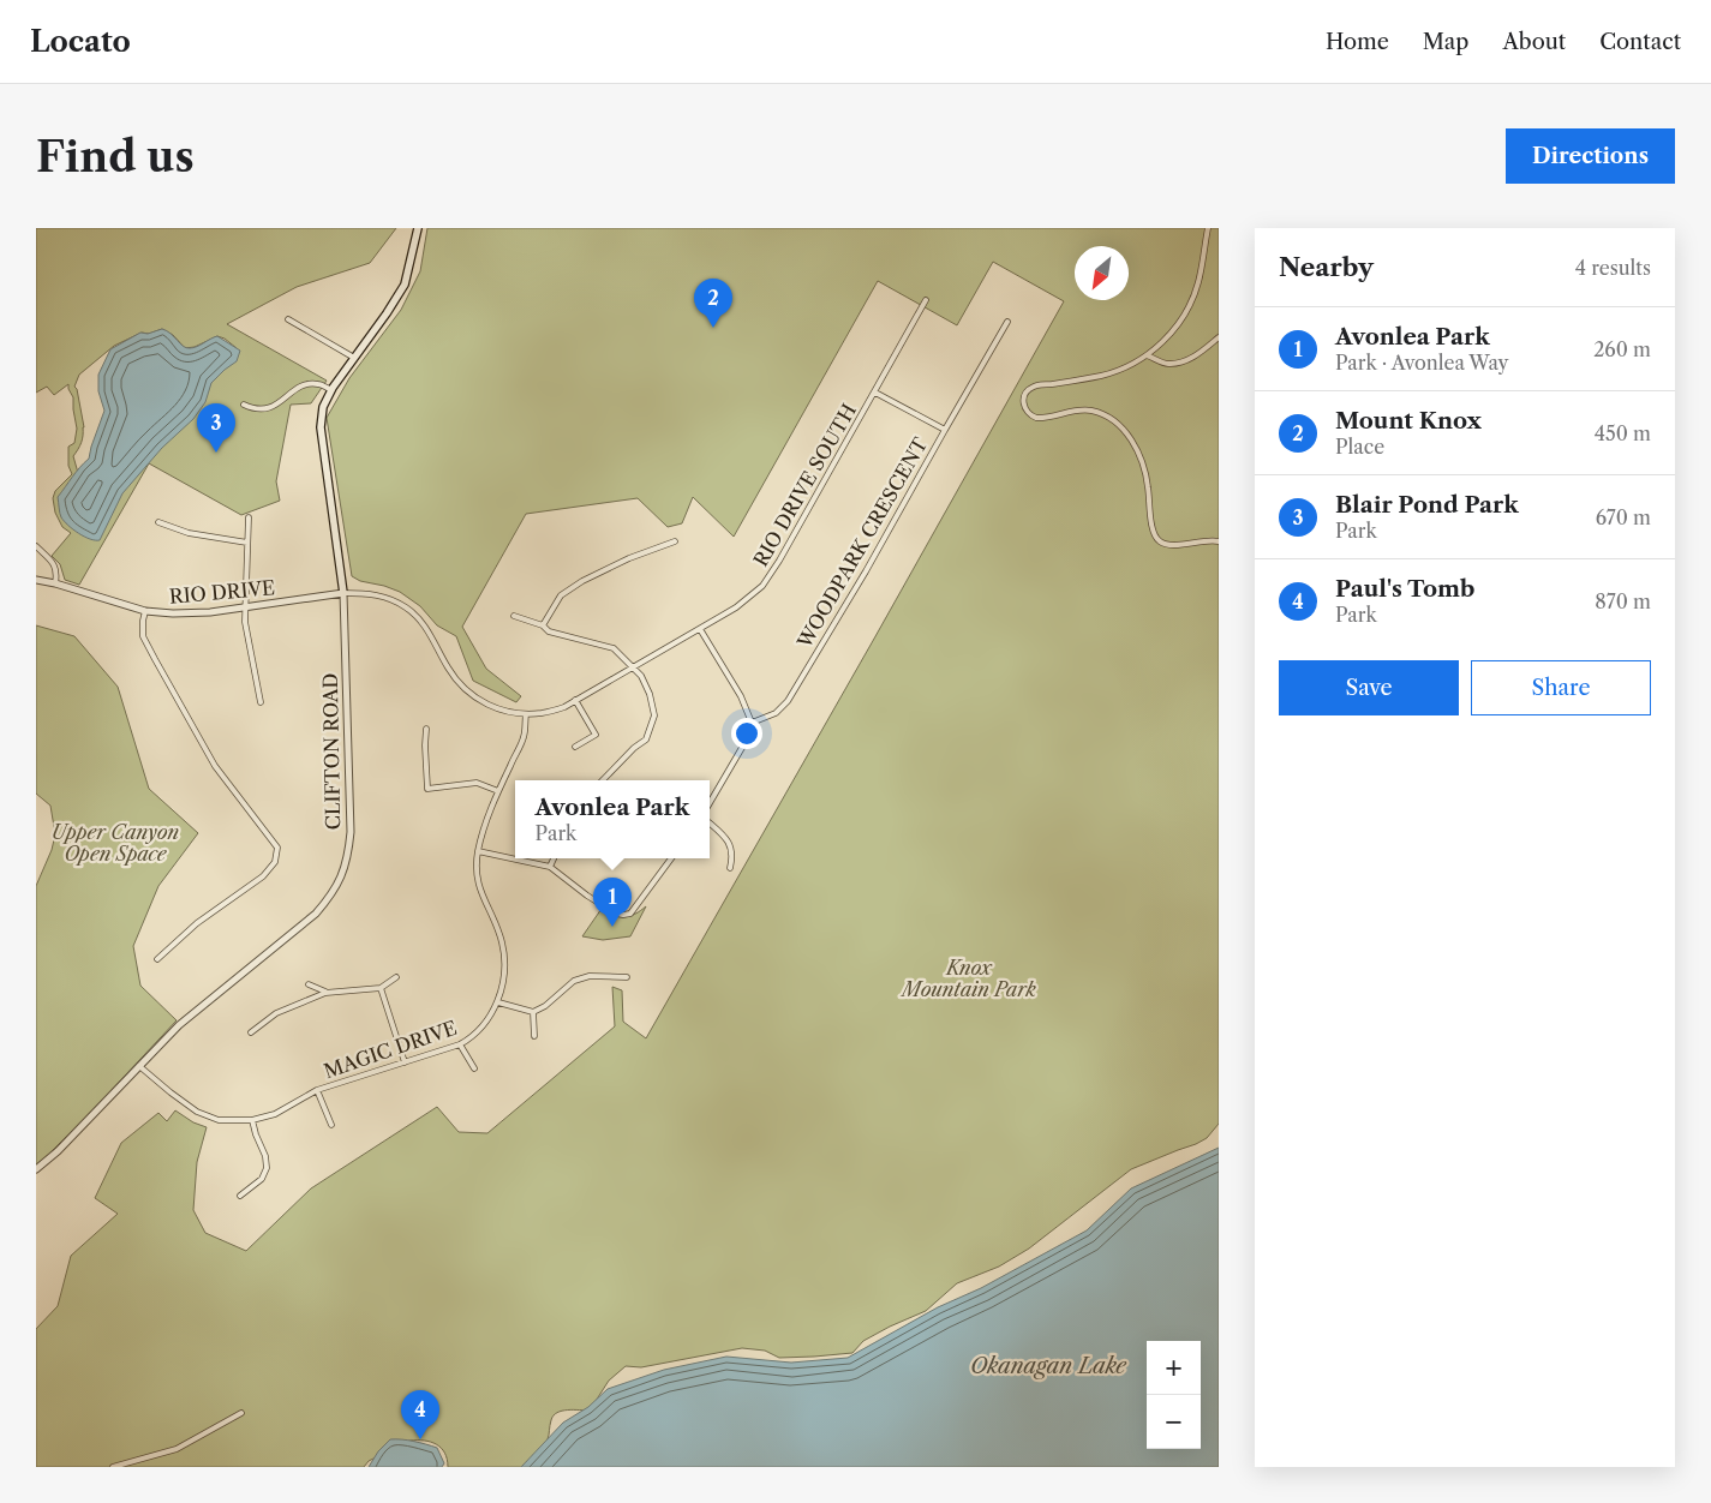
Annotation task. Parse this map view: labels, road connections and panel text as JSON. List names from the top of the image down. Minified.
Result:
{"streets":{"main road":["CLIFTON ROAD"],"street":["RIO DRIVE SOUTH","WOODPARK CRESCENT","RIO DRIVE","MAGIC DRIVE"]},"crossings":[["RIO DRIVE SOUTH","WOODPARK CRESCENT"],["RIO DRIVE SOUTH","RIO DRIVE"],["RIO DRIVE SOUTH","CLIFTON ROAD"],["RIO DRIVE SOUTH","MAGIC DRIVE"],["RIO DRIVE","CLIFTON ROAD"],["CLIFTON ROAD","MAGIC DRIVE"]],"water":["Okanagan Lake"],"parks":["Upper Canyon Open Space","Knox Mountain Park"],"north":"bottom left","page":{"header":"Locato","nav":["Home","Map","About","Contact"],"buttons":["Directions",["Save","Share"]],"title":"Find us","heading":["Nearby","4 results"],"pins":["2","3","1","4"],"list":[{"mark":"1","name":"Avonlea Park","note":"Park · Avonlea Way","value":"260 m"},{"mark":"2","name":"Mount Knox","note":"Place","value":"450 m"},{"mark":"3","name":"Blair Pond Park","note":"Park","value":"670 m"},{"mark":"4","name":"Paul's Tomb","note":"Park","value":"870 m"}],"popup":["Avonlea Park","Park"],"map_buttons":["+","−"]}}
